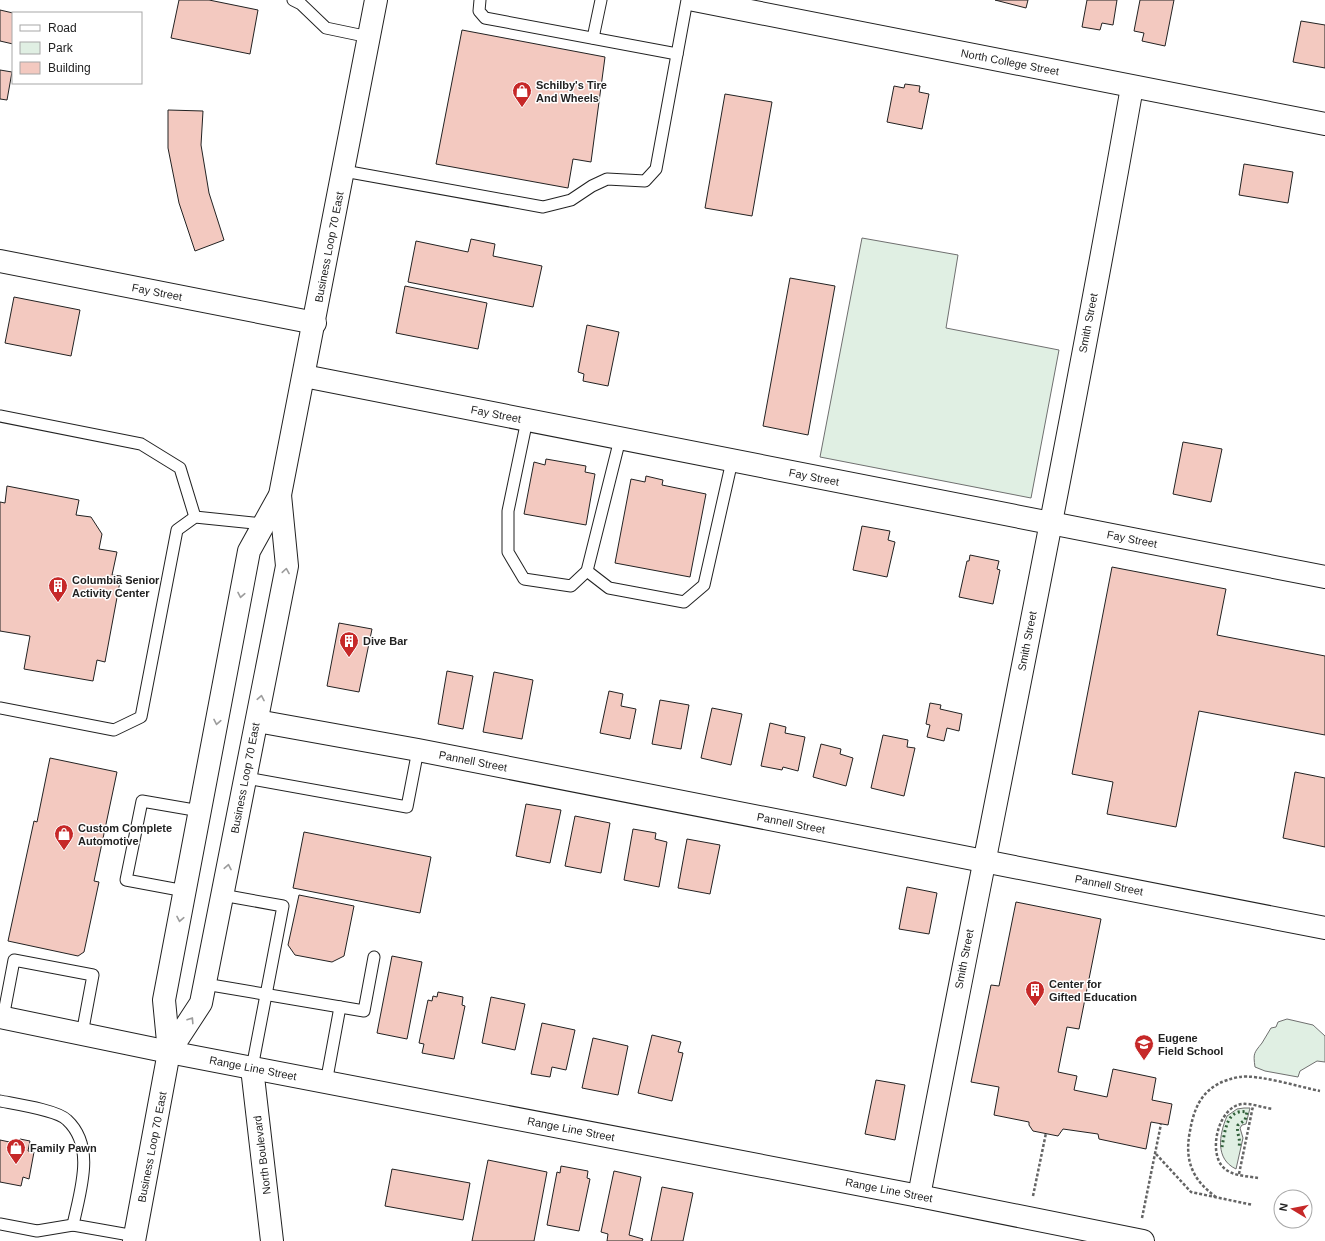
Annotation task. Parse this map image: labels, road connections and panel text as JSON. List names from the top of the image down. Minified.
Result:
{"streets":{"street":["North College Street","Business Loop 70 East","Fay Street","Smith Street","Pannell Street","Range Line Street","North Boulevard"]},"crossings":[["North College Street","Smith Street"],["Business Loop 70 East","Fay Street"],["Business Loop 70 East","Pannell Street"],["Business Loop 70 East","Range Line Street"],["Fay Street","Smith Street"],["Smith Street","Pannell Street"],["Smith Street","Range Line Street"],["Range Line Street","North Boulevard"]],"places":{"shop":["Schilby's Tire And Wheels","Custom Complete Automotive","Family Pawn"],"building":["Columbia Senior Activity Center","Dive Bar","Center for Gifted Education"],"school or university":["Eugene Field School"]},"legend":["Road","Park","Building"],"north":"left"}
